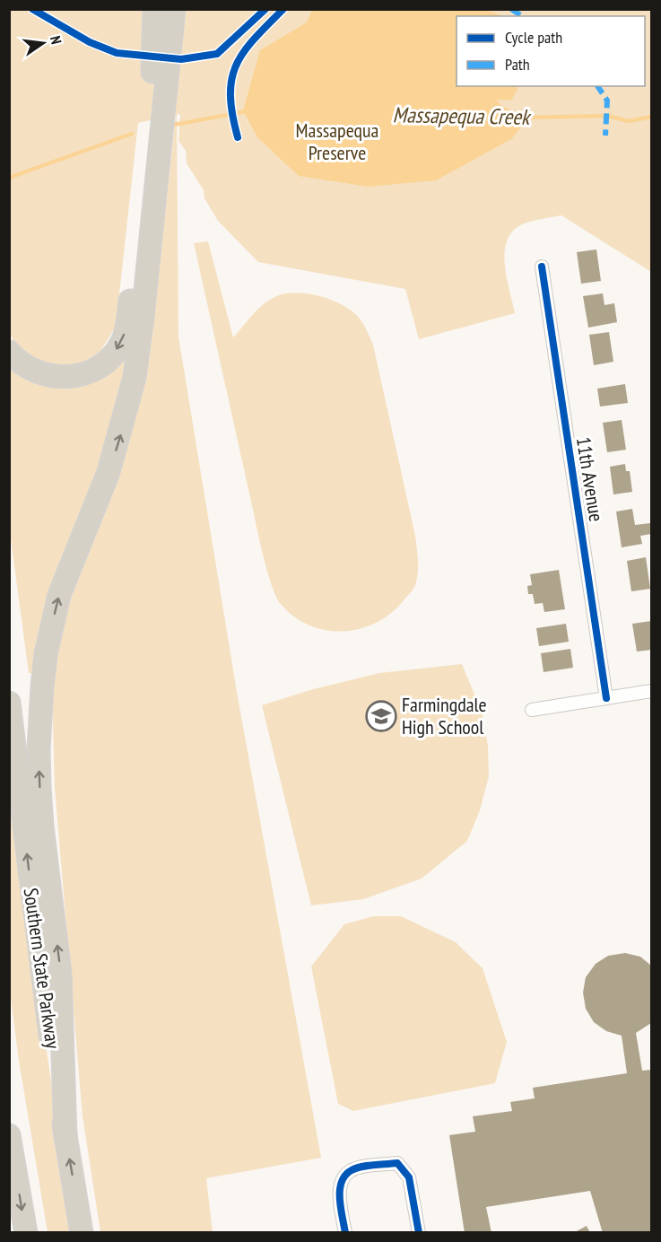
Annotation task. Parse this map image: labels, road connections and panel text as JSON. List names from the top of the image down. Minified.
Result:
{"streets":{"highway":["Southern State Parkway"],"street":["11th Avenue"]},"water":["Massapequa Creek"],"parks":["Massapequa Preserve"],"places":{"school or university":["Farmingdale High School"]},"legend":["Cycle path","Path"],"north":"right"}
